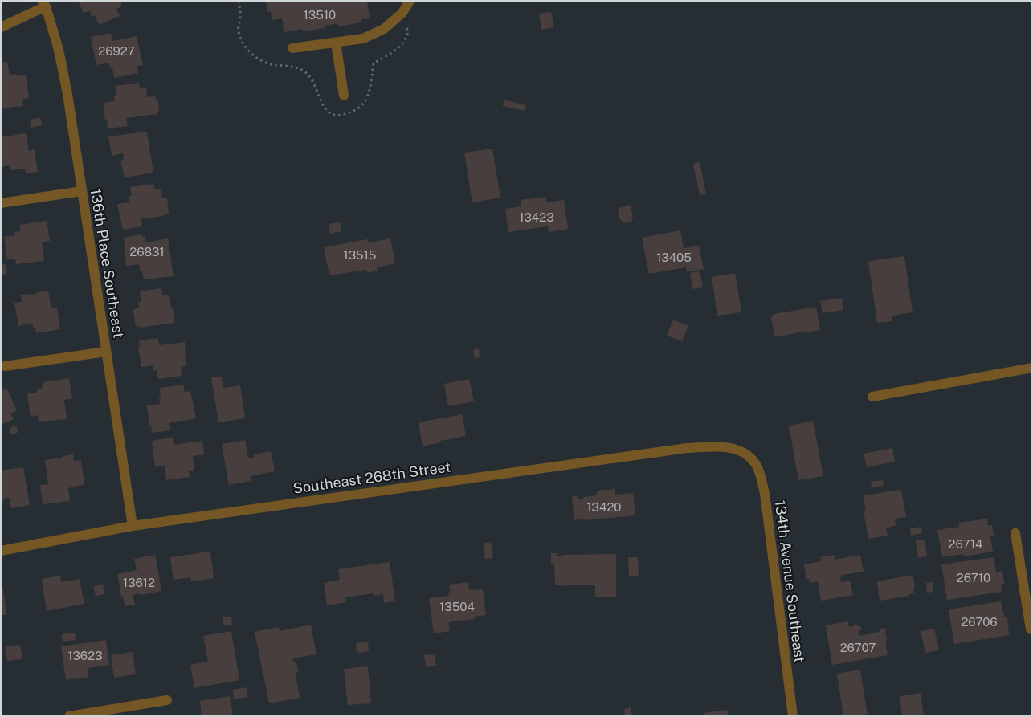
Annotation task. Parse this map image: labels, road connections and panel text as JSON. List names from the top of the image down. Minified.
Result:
{"streets":{"street":["136th Place Southeast","Southeast 268th Street","134th Avenue Southeast"]},"crossings":[["136th Place Southeast","Southeast 268th Street"],["Southeast 268th Street","134th Avenue Southeast"]],"house_numbers":["13510","26927","13423","26831","13515","13405","13420","26714","26710","13612","13504","26706","26707","13623"]}
